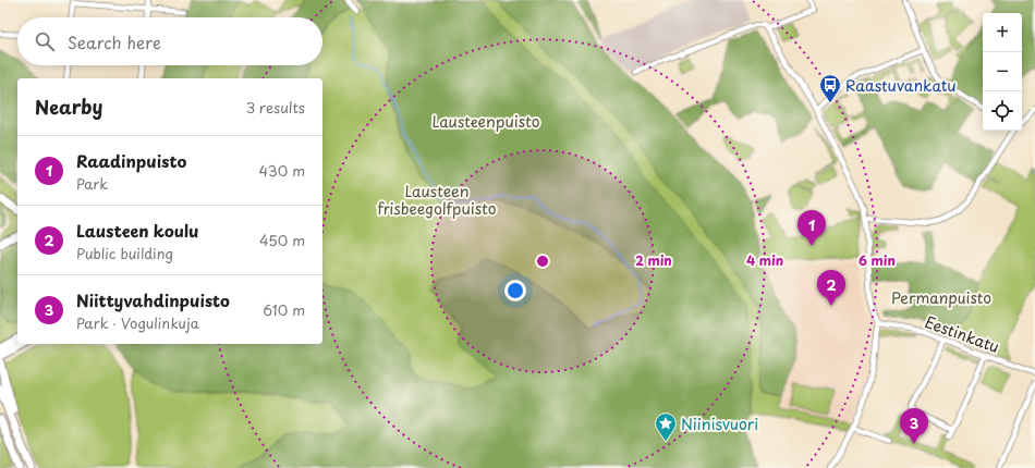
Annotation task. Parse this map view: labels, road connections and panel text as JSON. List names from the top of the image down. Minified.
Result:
{"streets":{"street":["Eestinkatu"]},"parks":["Lausteenpuisto","Lausteen frisbeegolfpuisto","Permanpuisto"],"places":{"bus stop":["Raastuvankatu"],"place":["Niinisvuori"]},"page":{"map_buttons":["+","−"],"search":"Search here","heading":["Nearby","3 results"],"list":[{"mark":"1","name":"Raadinpuisto","note":"Park","value":"430 m"},{"mark":"2","name":"Lausteen koulu","note":"Public building","value":"450 m"},{"mark":"3","name":"Niittyvahdinpuisto","note":"Park · Vogulinkuja","value":"610 m"}],"pins":["1","2","3"]},"rings":["2 min","4 min","6 min"]}
